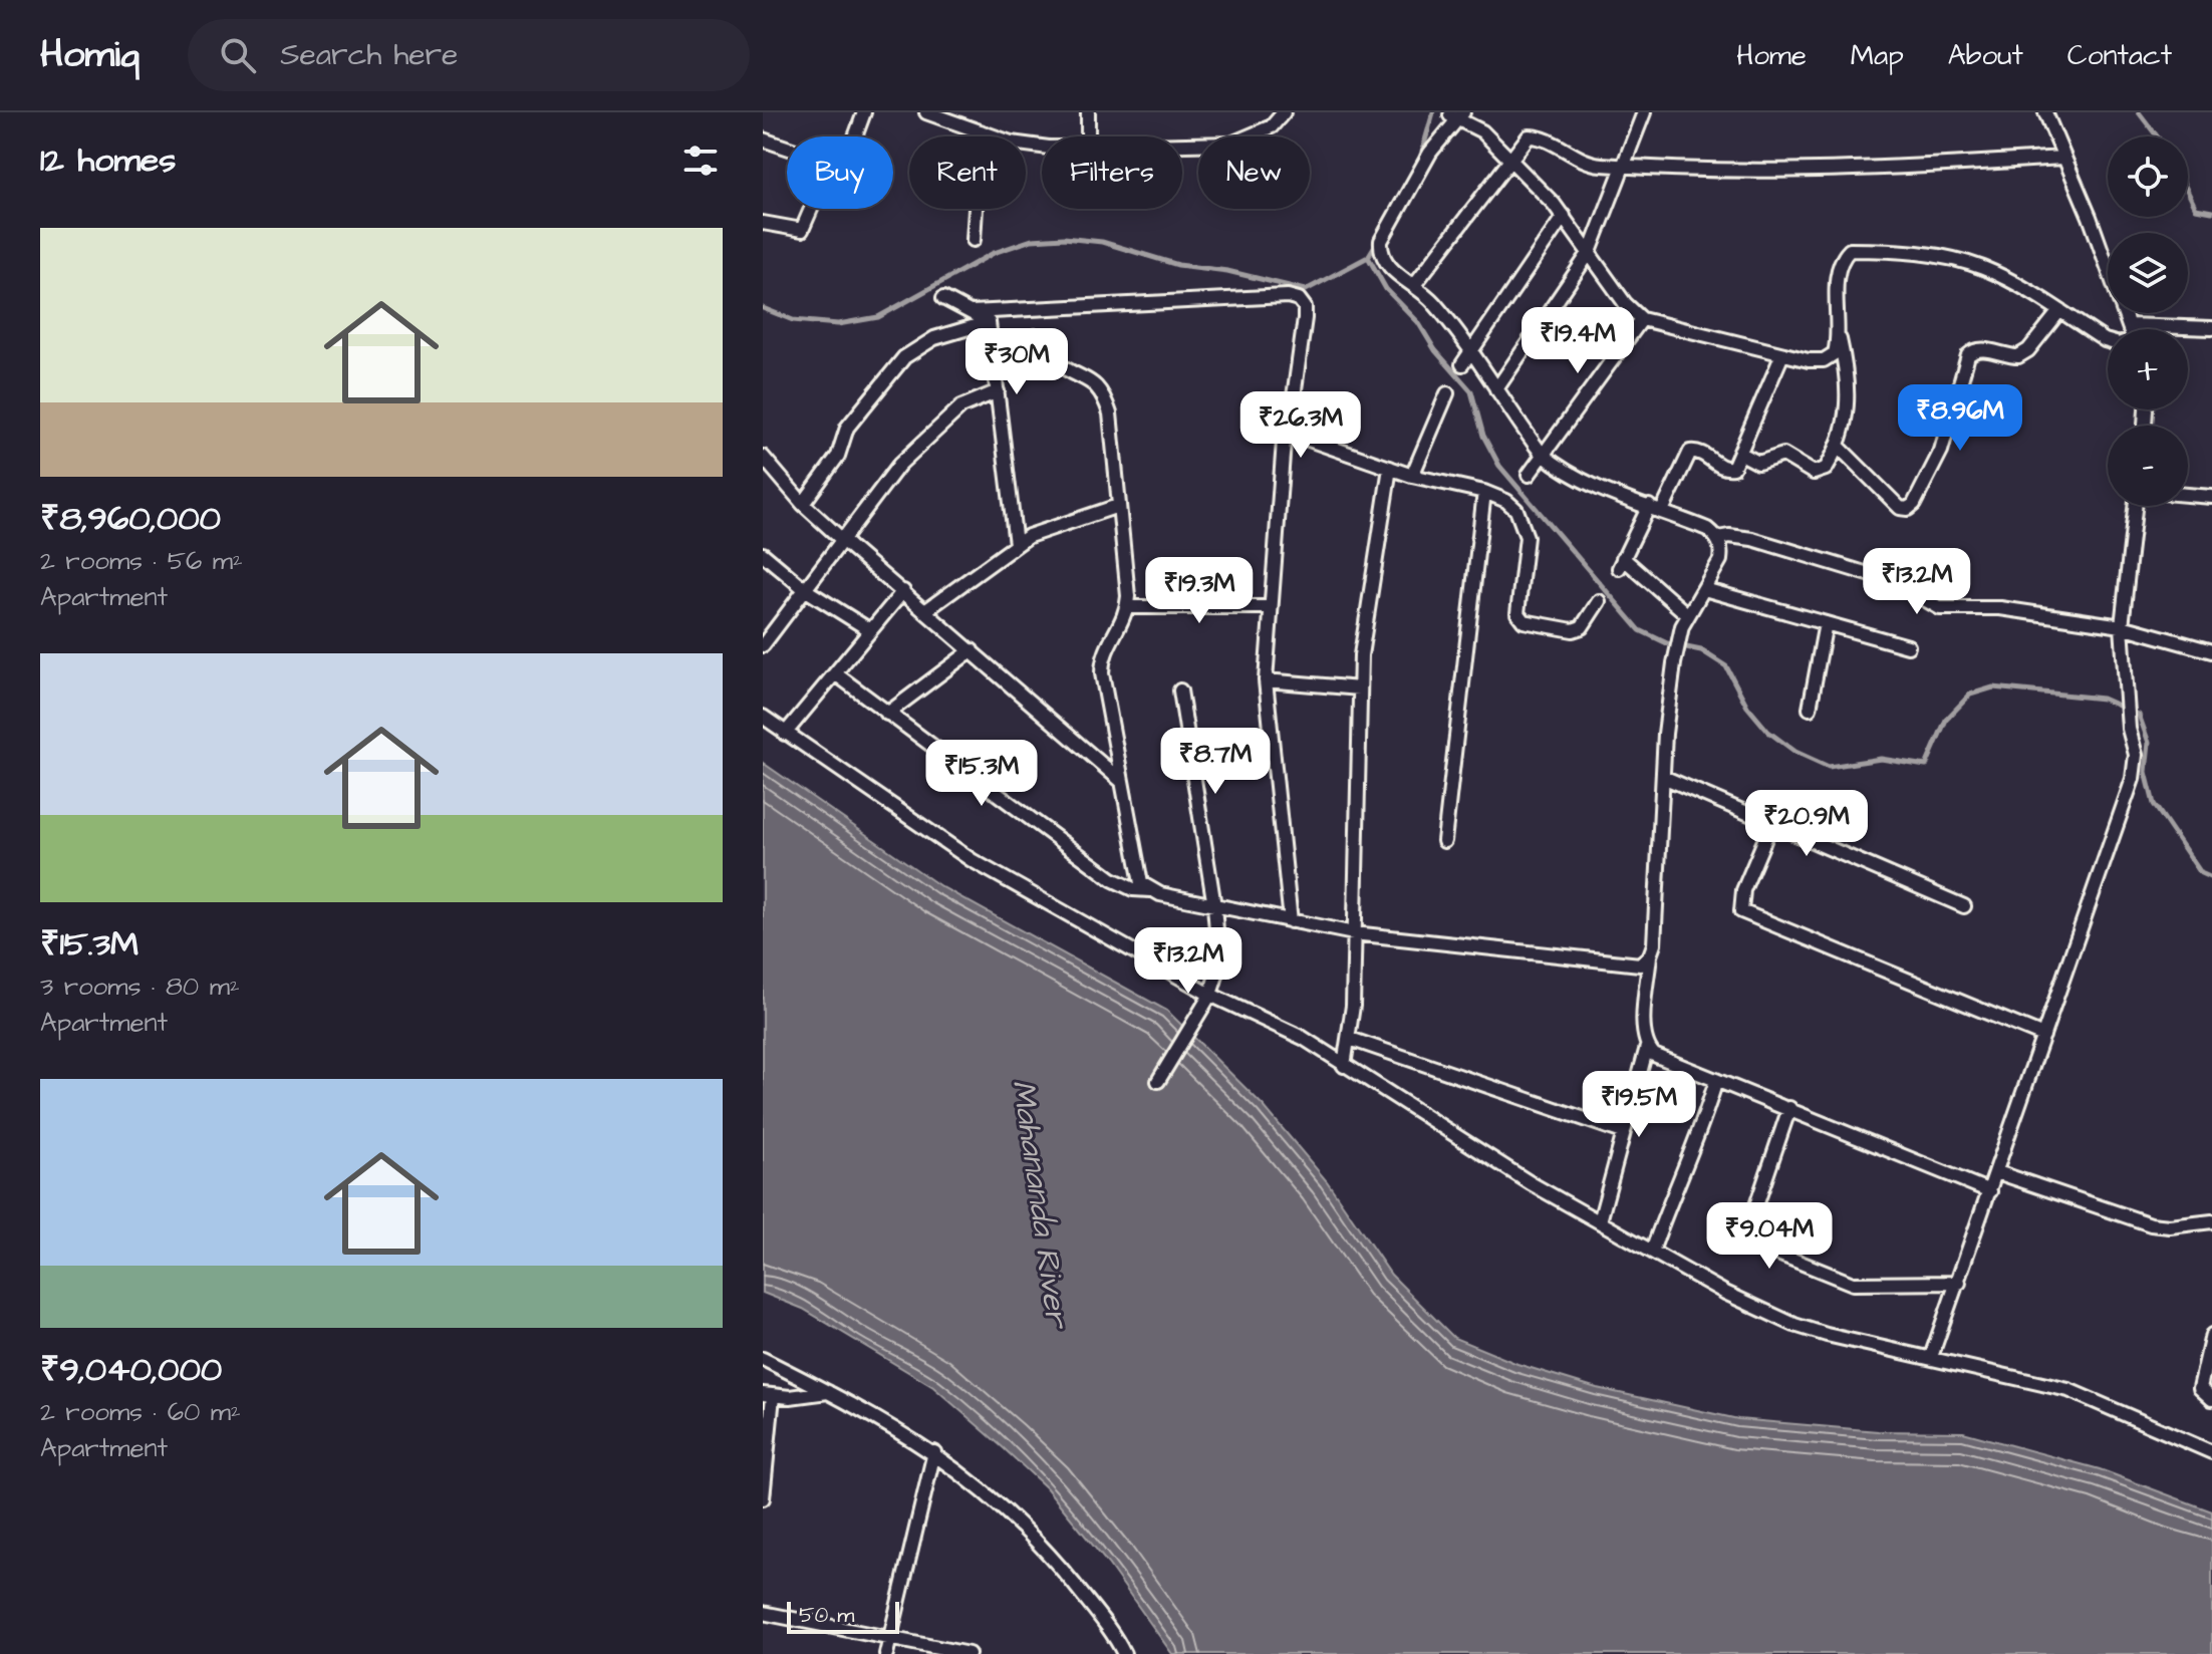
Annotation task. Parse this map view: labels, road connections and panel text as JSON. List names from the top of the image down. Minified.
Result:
{"water":["Mahananda River"],"scale_bar":"50 m","page":{"header":"Homiq","search":"Search here","nav":["Home","Map","About","Contact"],"heading":"12 homes","map_buttons":["+","−"],"chip":["Buy","Rent","Filters","New"],"list":[{"name":"₹8,960,000","note":"2 rooms · 56 m² · Apartment"},{"name":"₹15.3M","note":"3 rooms · 80 m² · Apartment"},{"name":"₹9,040,000","note":"2 rooms · 60 m² · Apartment"}],"price":["₹19.4M","₹30M","₹8.96M","₹26.3M","₹13.2M","₹19.3M","₹8.7M","₹15.3M","₹20.9M","₹13.2M","₹19.5M","₹9.04M"],"scale":"50 m"}}
